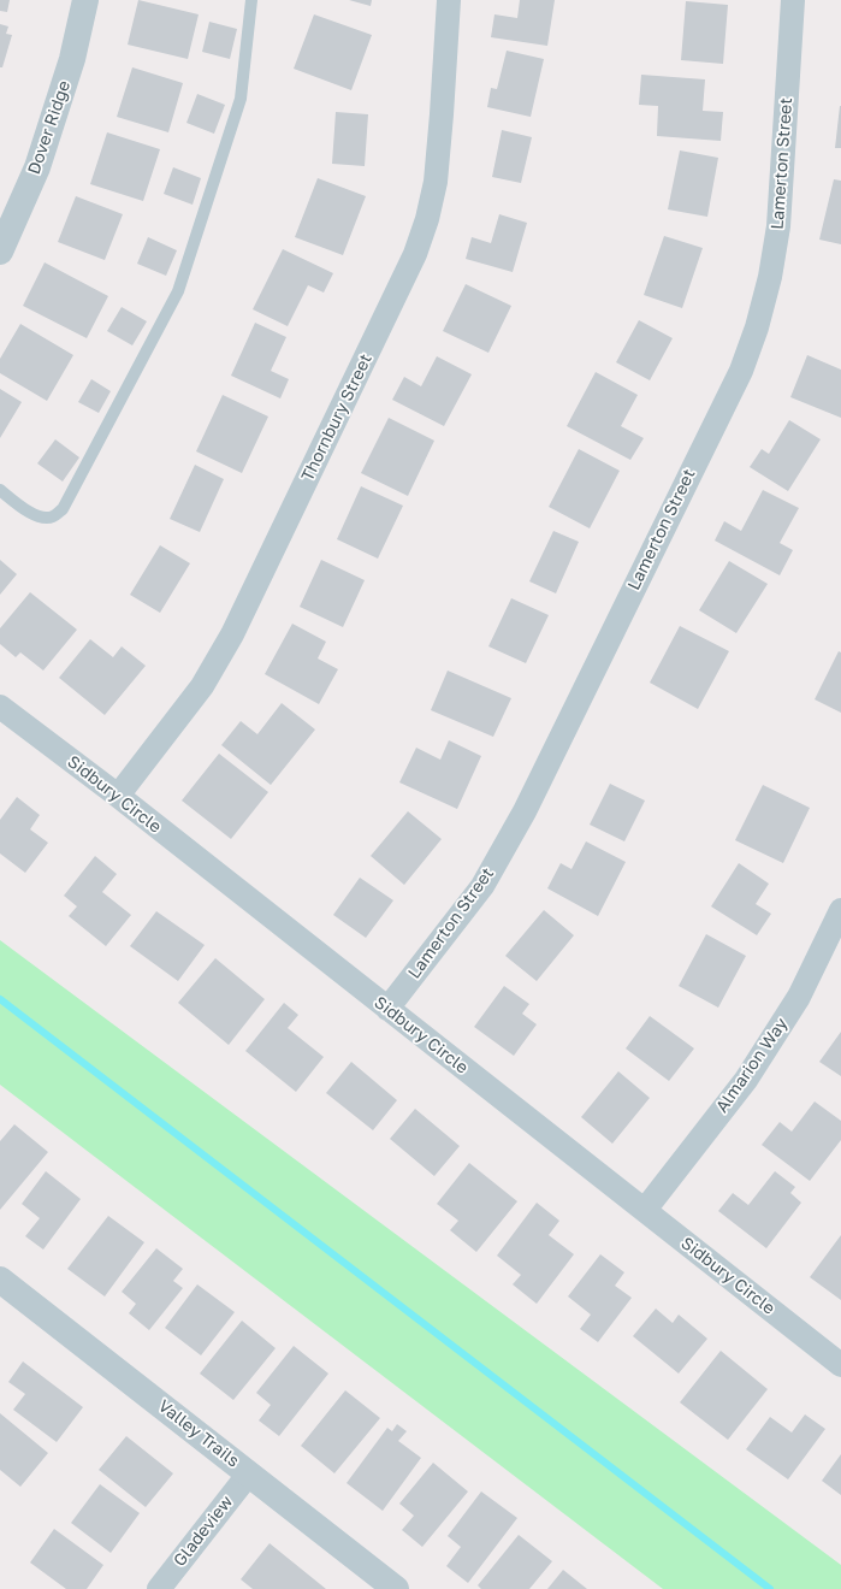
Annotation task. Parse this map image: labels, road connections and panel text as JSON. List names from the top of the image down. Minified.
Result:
{"streets":{"street":["Dover Ridge","Lamerton Street","Thornbury Street","Sidbury Circle","Almarion Way","Valley Trails","Gladeview"]},"crossings":[["Lamerton Street","Sidbury Circle"],["Thornbury Street","Sidbury Circle"],["Sidbury Circle","Almarion Way"],["Valley Trails","Gladeview"]]}
